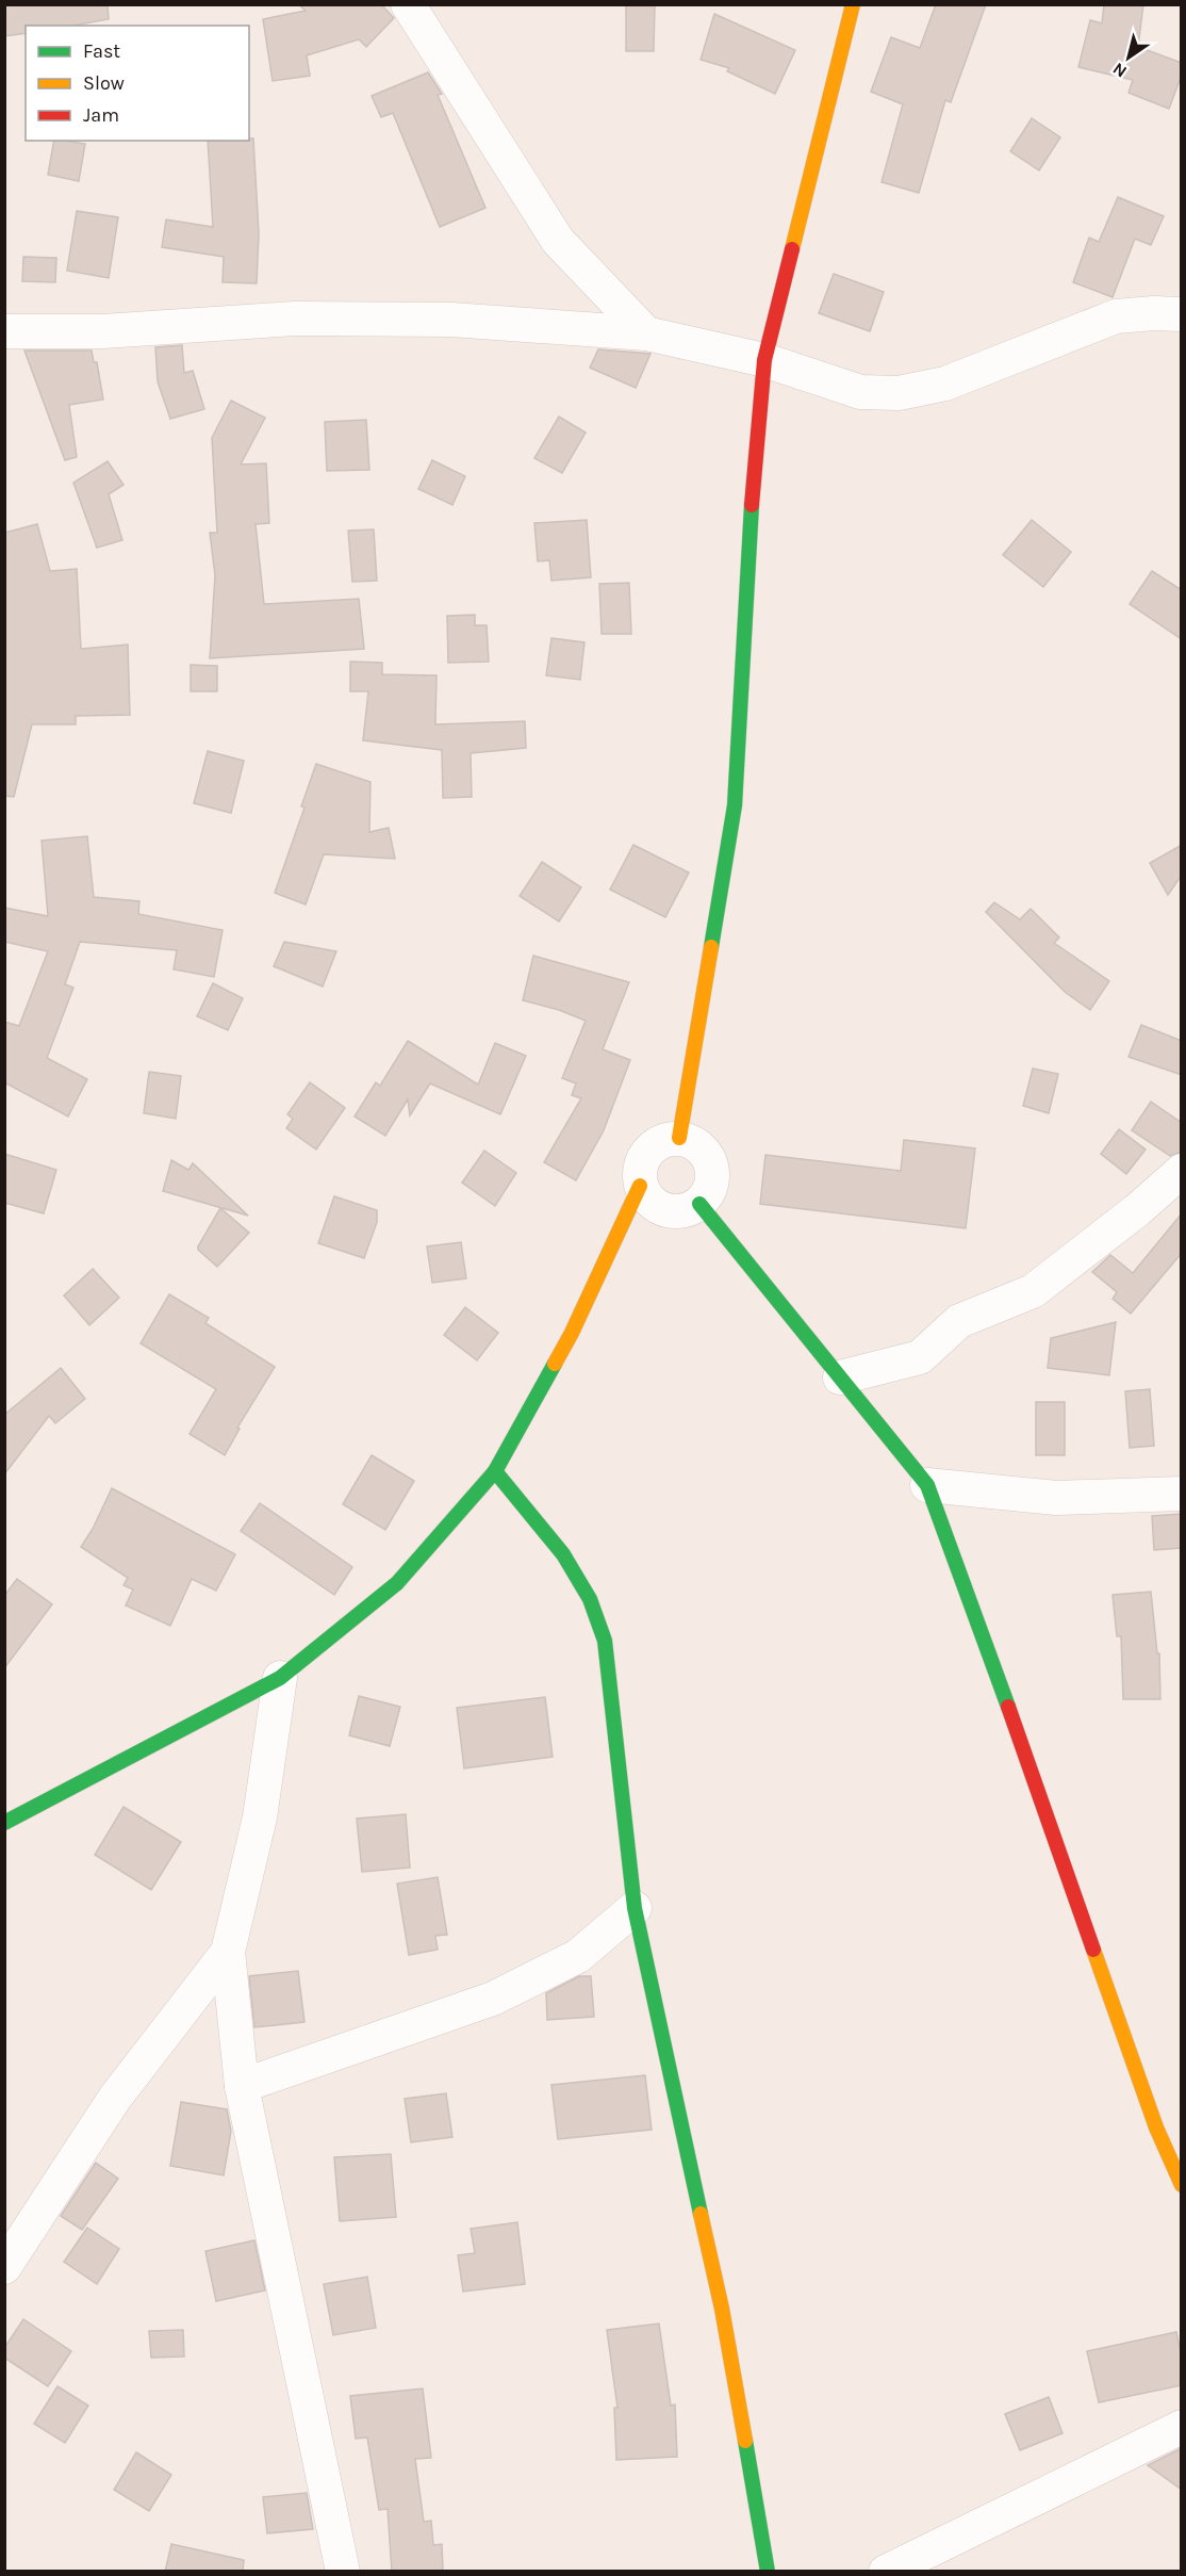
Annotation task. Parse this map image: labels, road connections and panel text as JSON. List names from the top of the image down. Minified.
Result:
{"legend":["Fast","Slow","Jam"],"north":"bottom left"}
